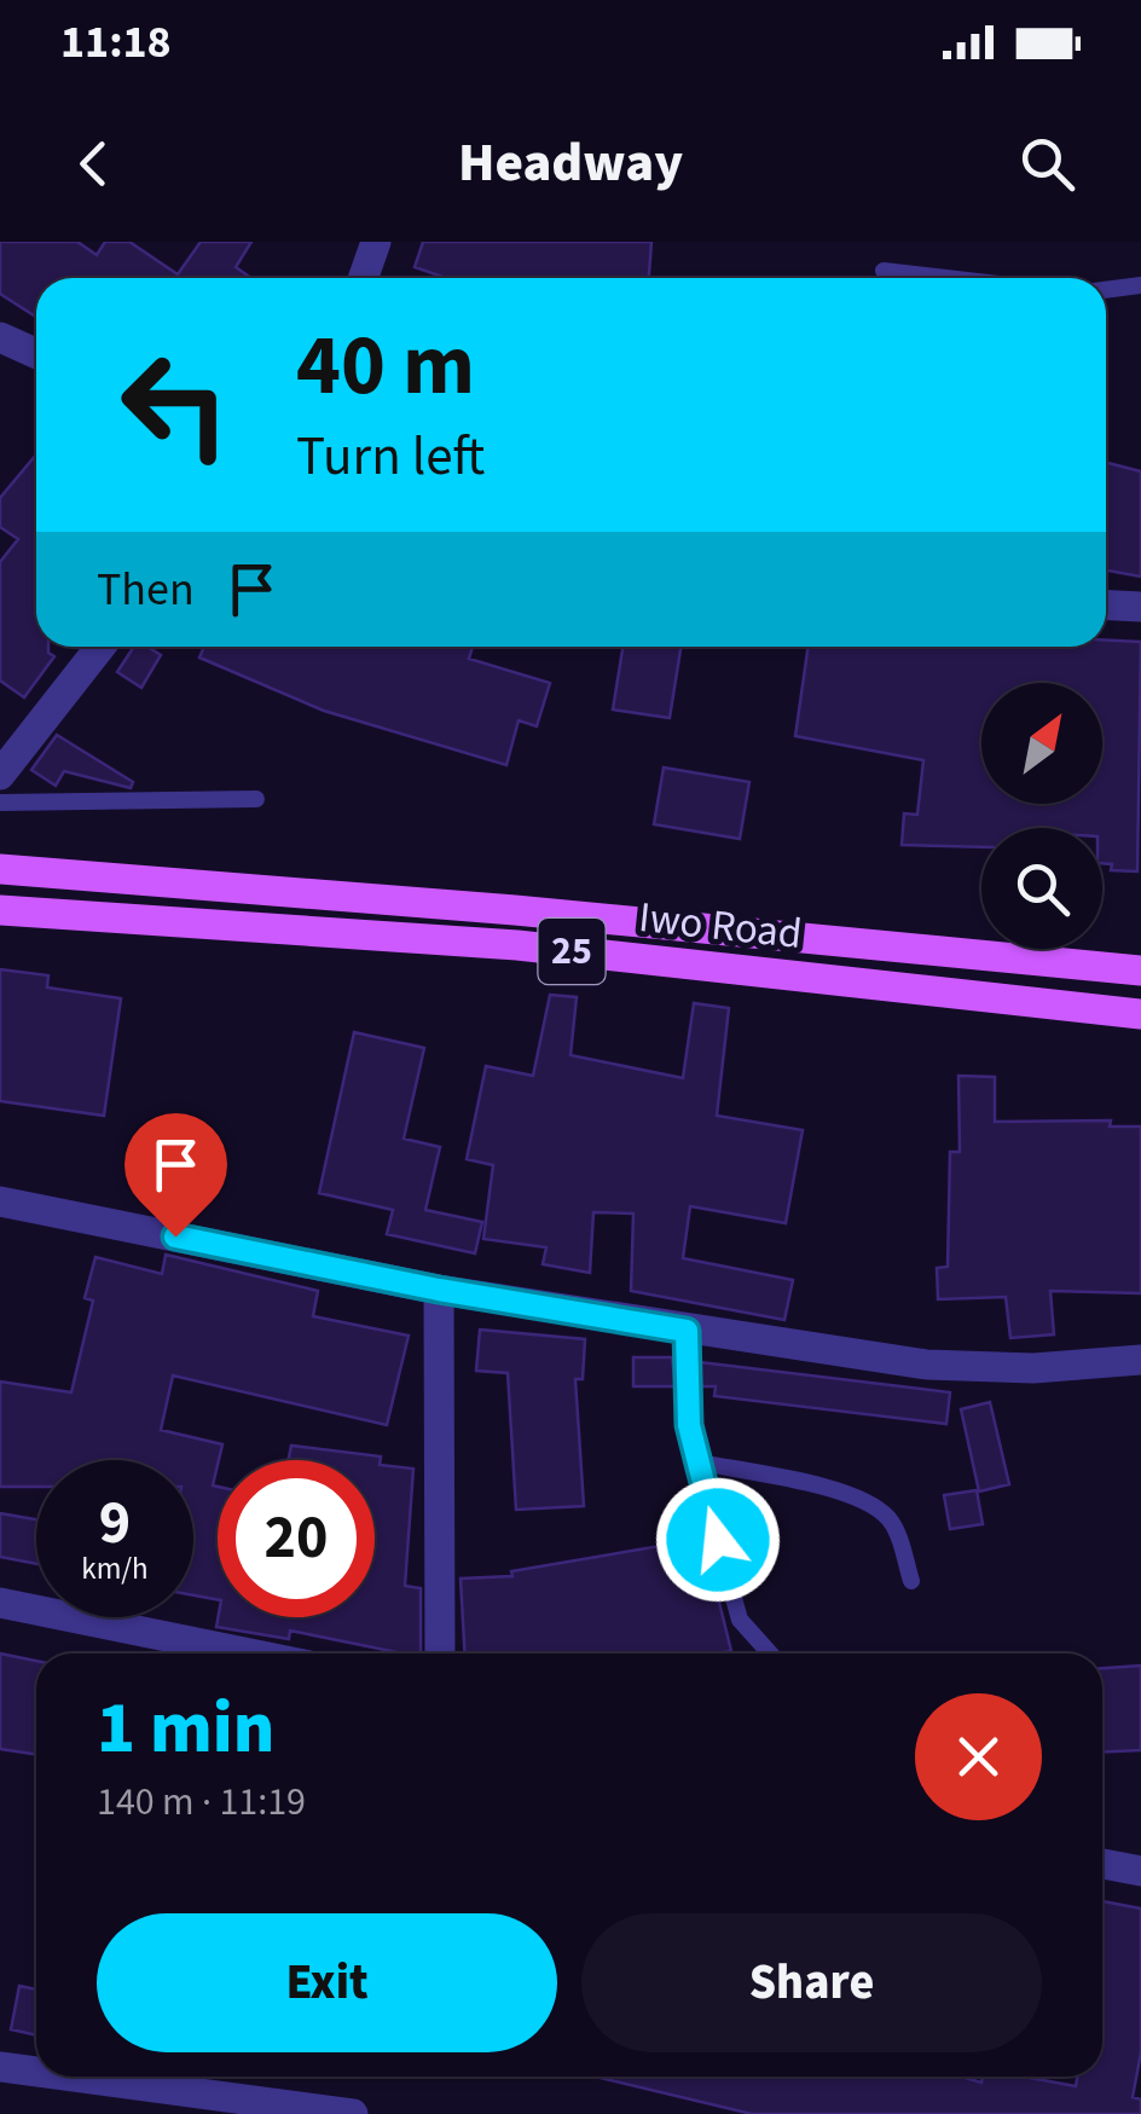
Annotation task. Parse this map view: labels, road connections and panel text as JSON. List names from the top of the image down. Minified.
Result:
{"streets":{"main road":["Iwo Road","25"]},"north":"top right","page":{"status":"11:18","header":"Headway","turn":["40 m","Turn left"],"then":"Then","speed":"9 km/h","limit":"20","heading":["1 min","140 m · 11:19"],"buttons":["Exit","Share"]}}
